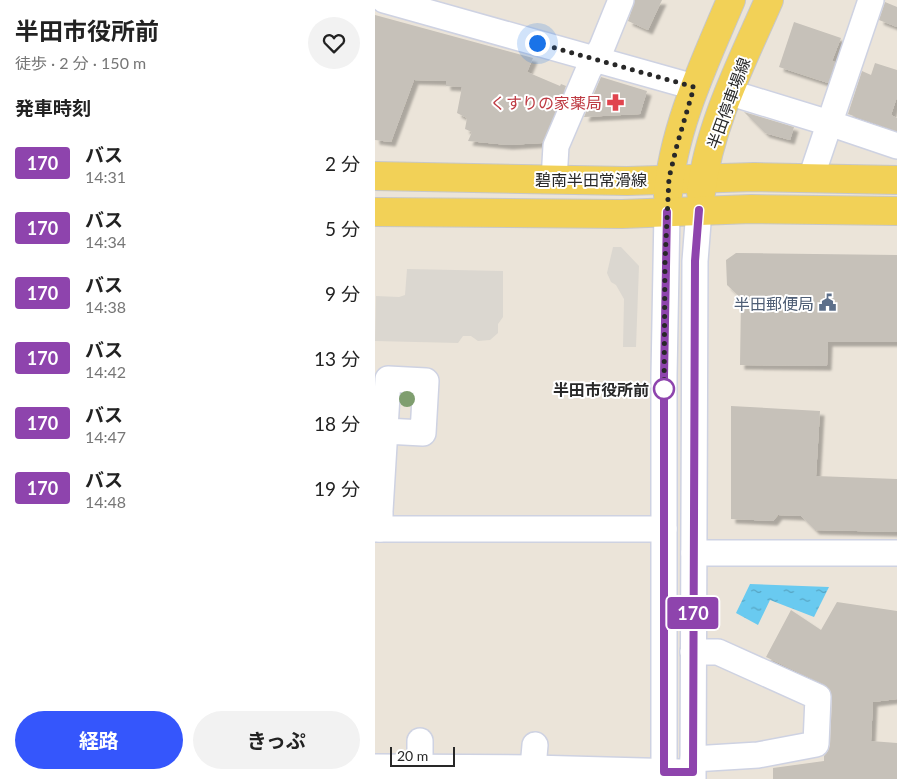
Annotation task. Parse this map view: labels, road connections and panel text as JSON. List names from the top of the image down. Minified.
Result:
{"streets":{"main road":["半田停車場線","碧南半田常滑線"]},"crossings":[["半田停車場線","碧南半田常滑線"]],"places":{"pharmacy":["くすりの家薬局"],"public building":["半田郵便局"],"other":["半田市役所前"]},"lines":["bus line 170"],"scale_bar":"20 m","page":{"heading":[["半田市役所前","徒歩 · 2 分 · 150 m"],"発車時刻"],"on_map":"170","list":[{"mark":"170","name":"バス","note":"14:31","value":"2 分"},{"mark":"170","name":"バス","note":"14:34","value":"5 分"},{"mark":"170","name":"バス","note":"14:38","value":"9 分"},{"mark":"170","name":"バス","note":"14:42","value":"13 分"},{"mark":"170","name":"バス","note":"14:47","value":"18 分"},{"mark":"170","name":"バス","note":"14:48","value":"19 分"}],"buttons":["経路","きっぷ"],"scale":"20 m"}}
